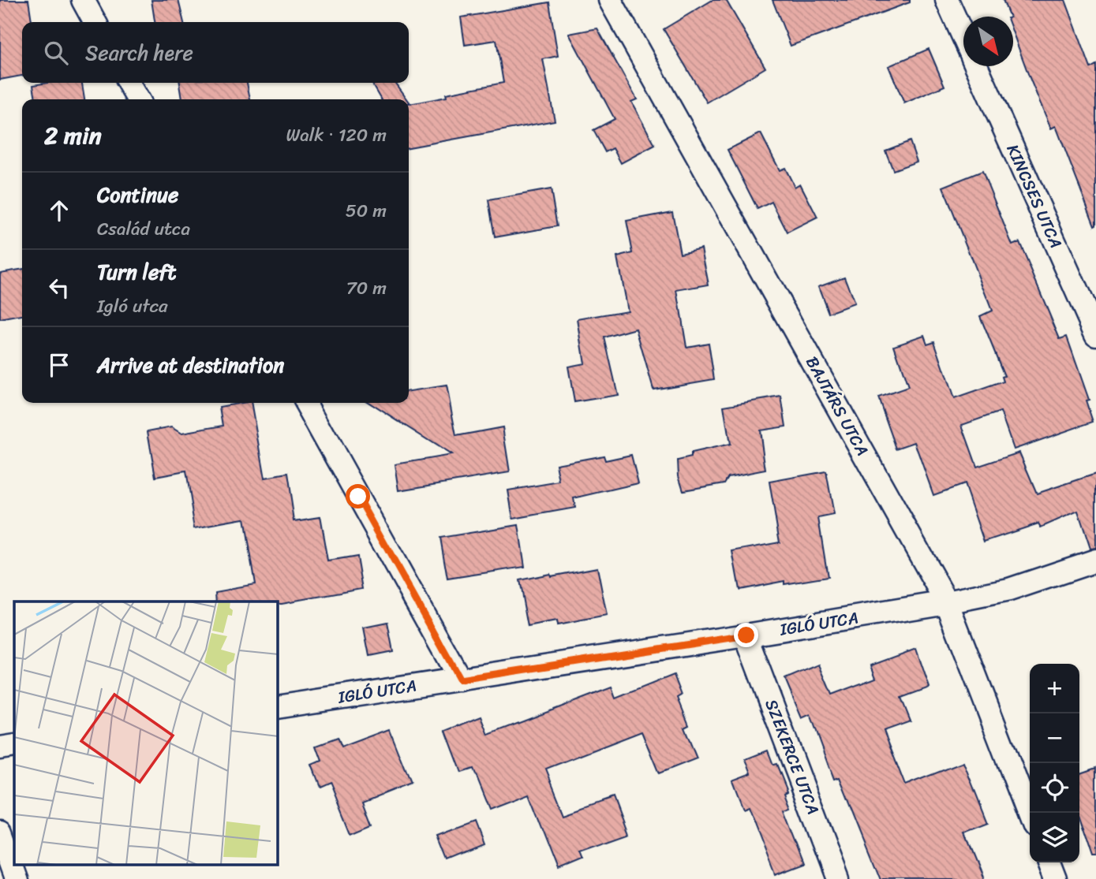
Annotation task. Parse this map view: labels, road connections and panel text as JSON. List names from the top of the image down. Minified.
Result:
{"streets":{"street":["KINCSES UTCA","BAJTÁRS UTCA","IGLÓ UTCA","SZEKERCE UTCA"]},"crossings":[["BAJTÁRS UTCA","IGLÓ UTCA"],["IGLÓ UTCA","SZEKERCE UTCA"]],"north":"bottom right","page":{"search":"Search here","heading":["2 min","Walk · 120 m"],"list":[["Continue","Család utca","50 m"],["Turn left","Igló utca","70 m"],"Arrive at destination"],"map_buttons":["+","−"]}}
